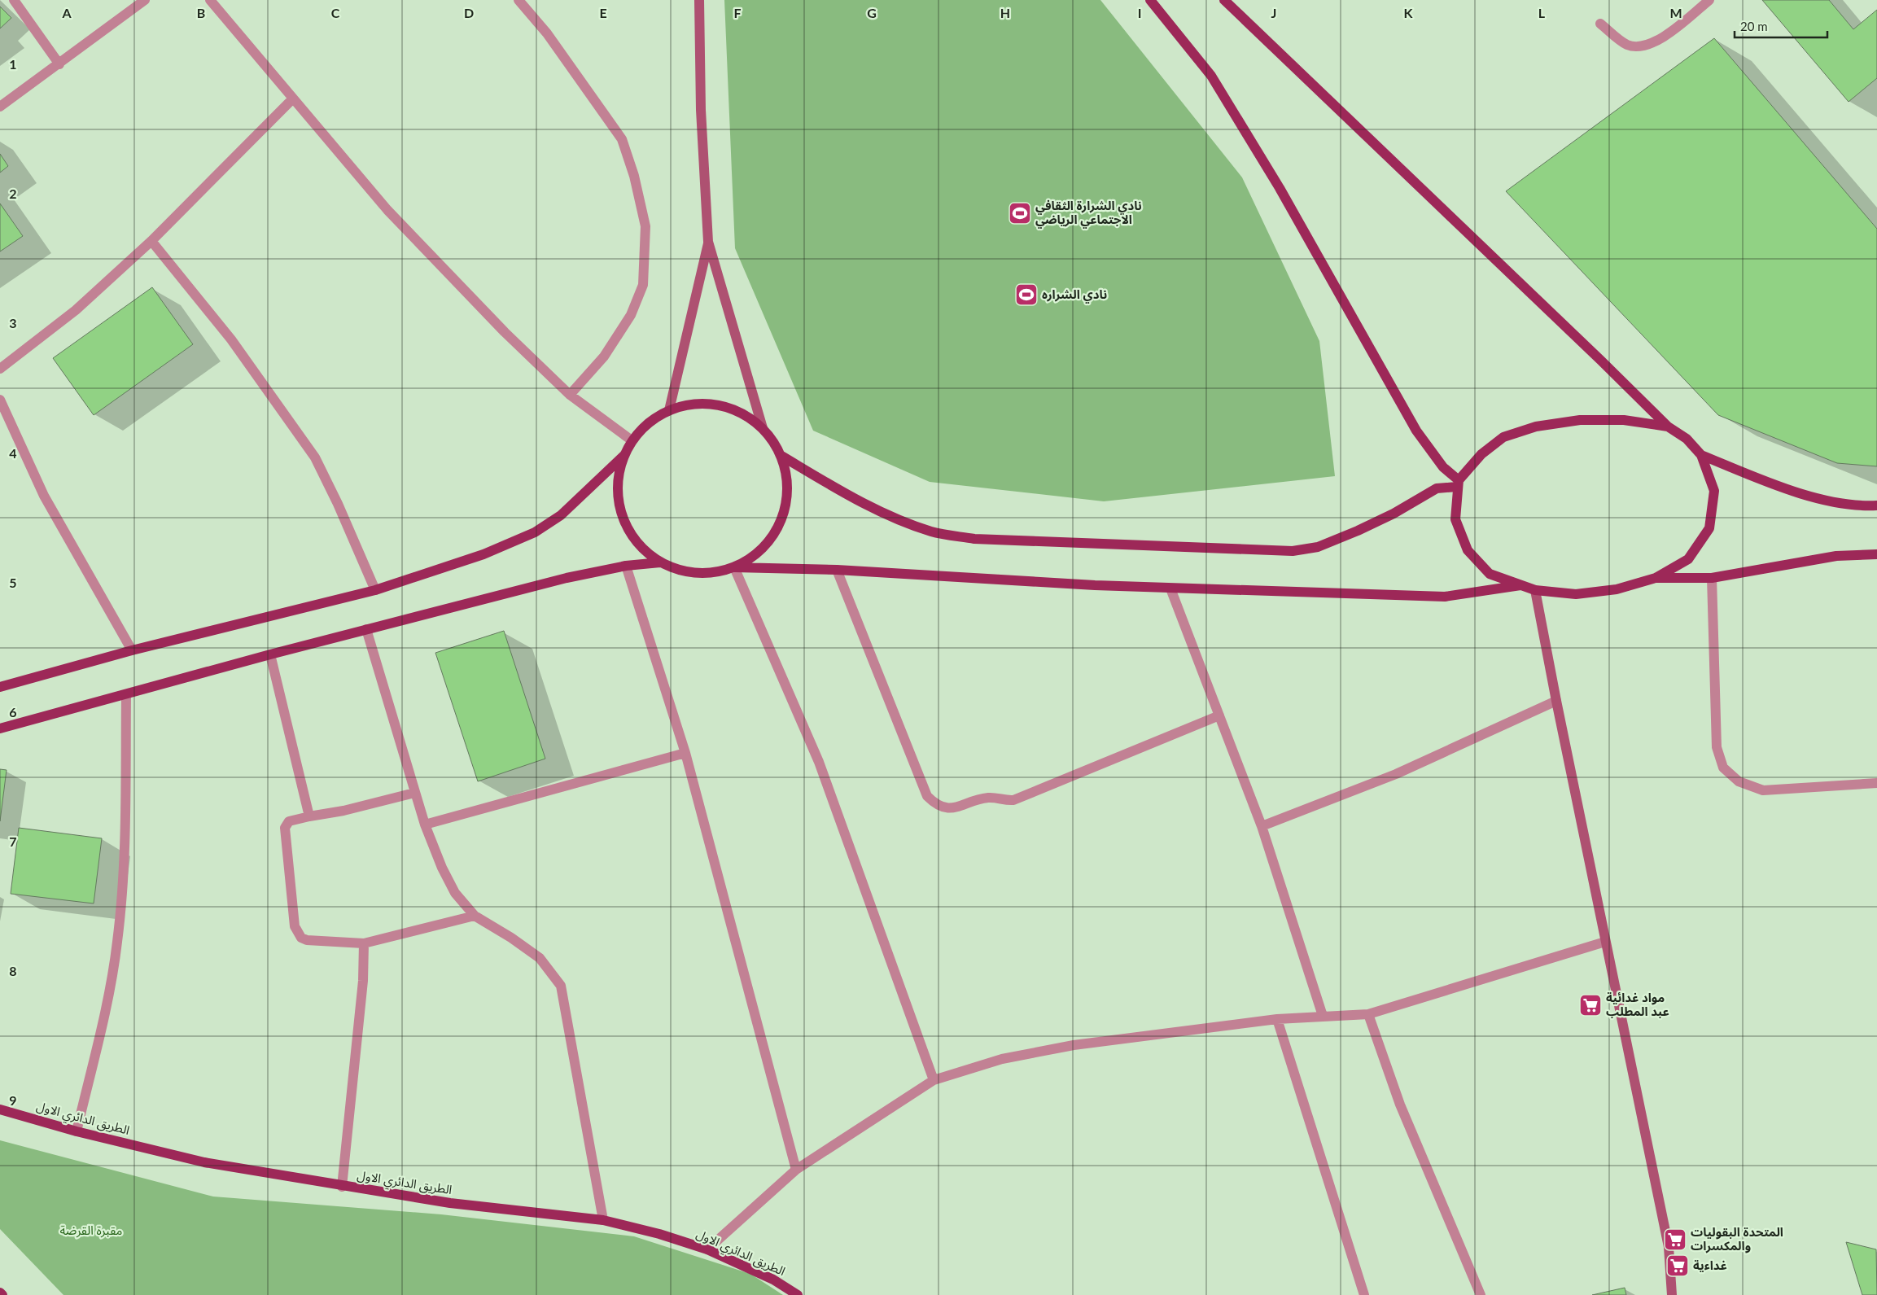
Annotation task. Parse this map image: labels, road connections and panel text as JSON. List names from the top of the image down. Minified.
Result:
{"streets":{"main road":["الطريق الدائري الاول"]},"parks":["مقبرة القرضة"],"places":{"sports":["نادي الشرارة الثقافي الاجتماعي الرياضي","نادي الشراره"],"supermarket":["مواد غدائية عبد المطلب","المتحدة البقوليات والمكسرات","غداءية"]},"scale_bar":"20 m","grid":{"columns":["A","B","C","D","E","F","G","H","I","J","K","L","M"],"rows":["1","2","3","4","5","6","7","8","9"]}}
